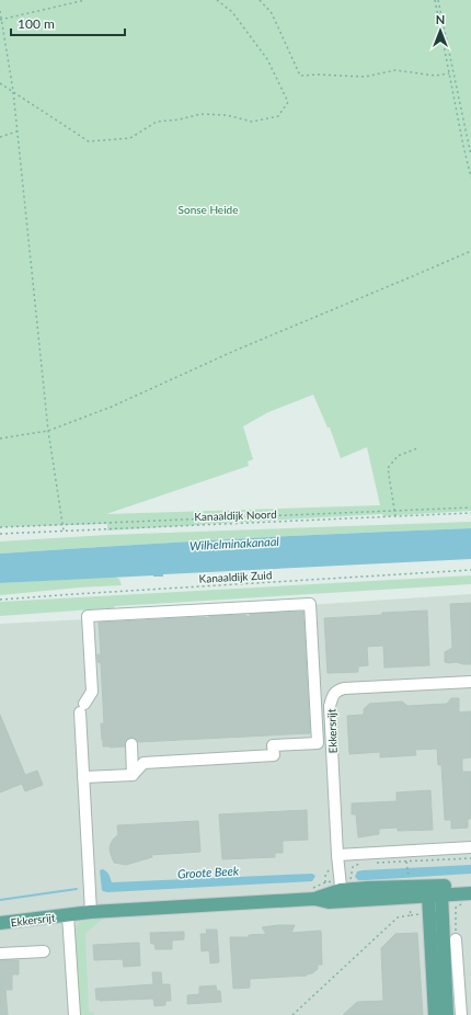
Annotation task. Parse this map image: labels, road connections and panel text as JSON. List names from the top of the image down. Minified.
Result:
{"streets":{"main road":["Ekkersrijt"],"path":["Kanaaldijk Noord","Kanaaldijk Zuid"]},"water":["Wilhelminakanaal","Groote Beek"],"parks":["Sonse Heide"],"scale_bar":"100 m","north":"top"}
